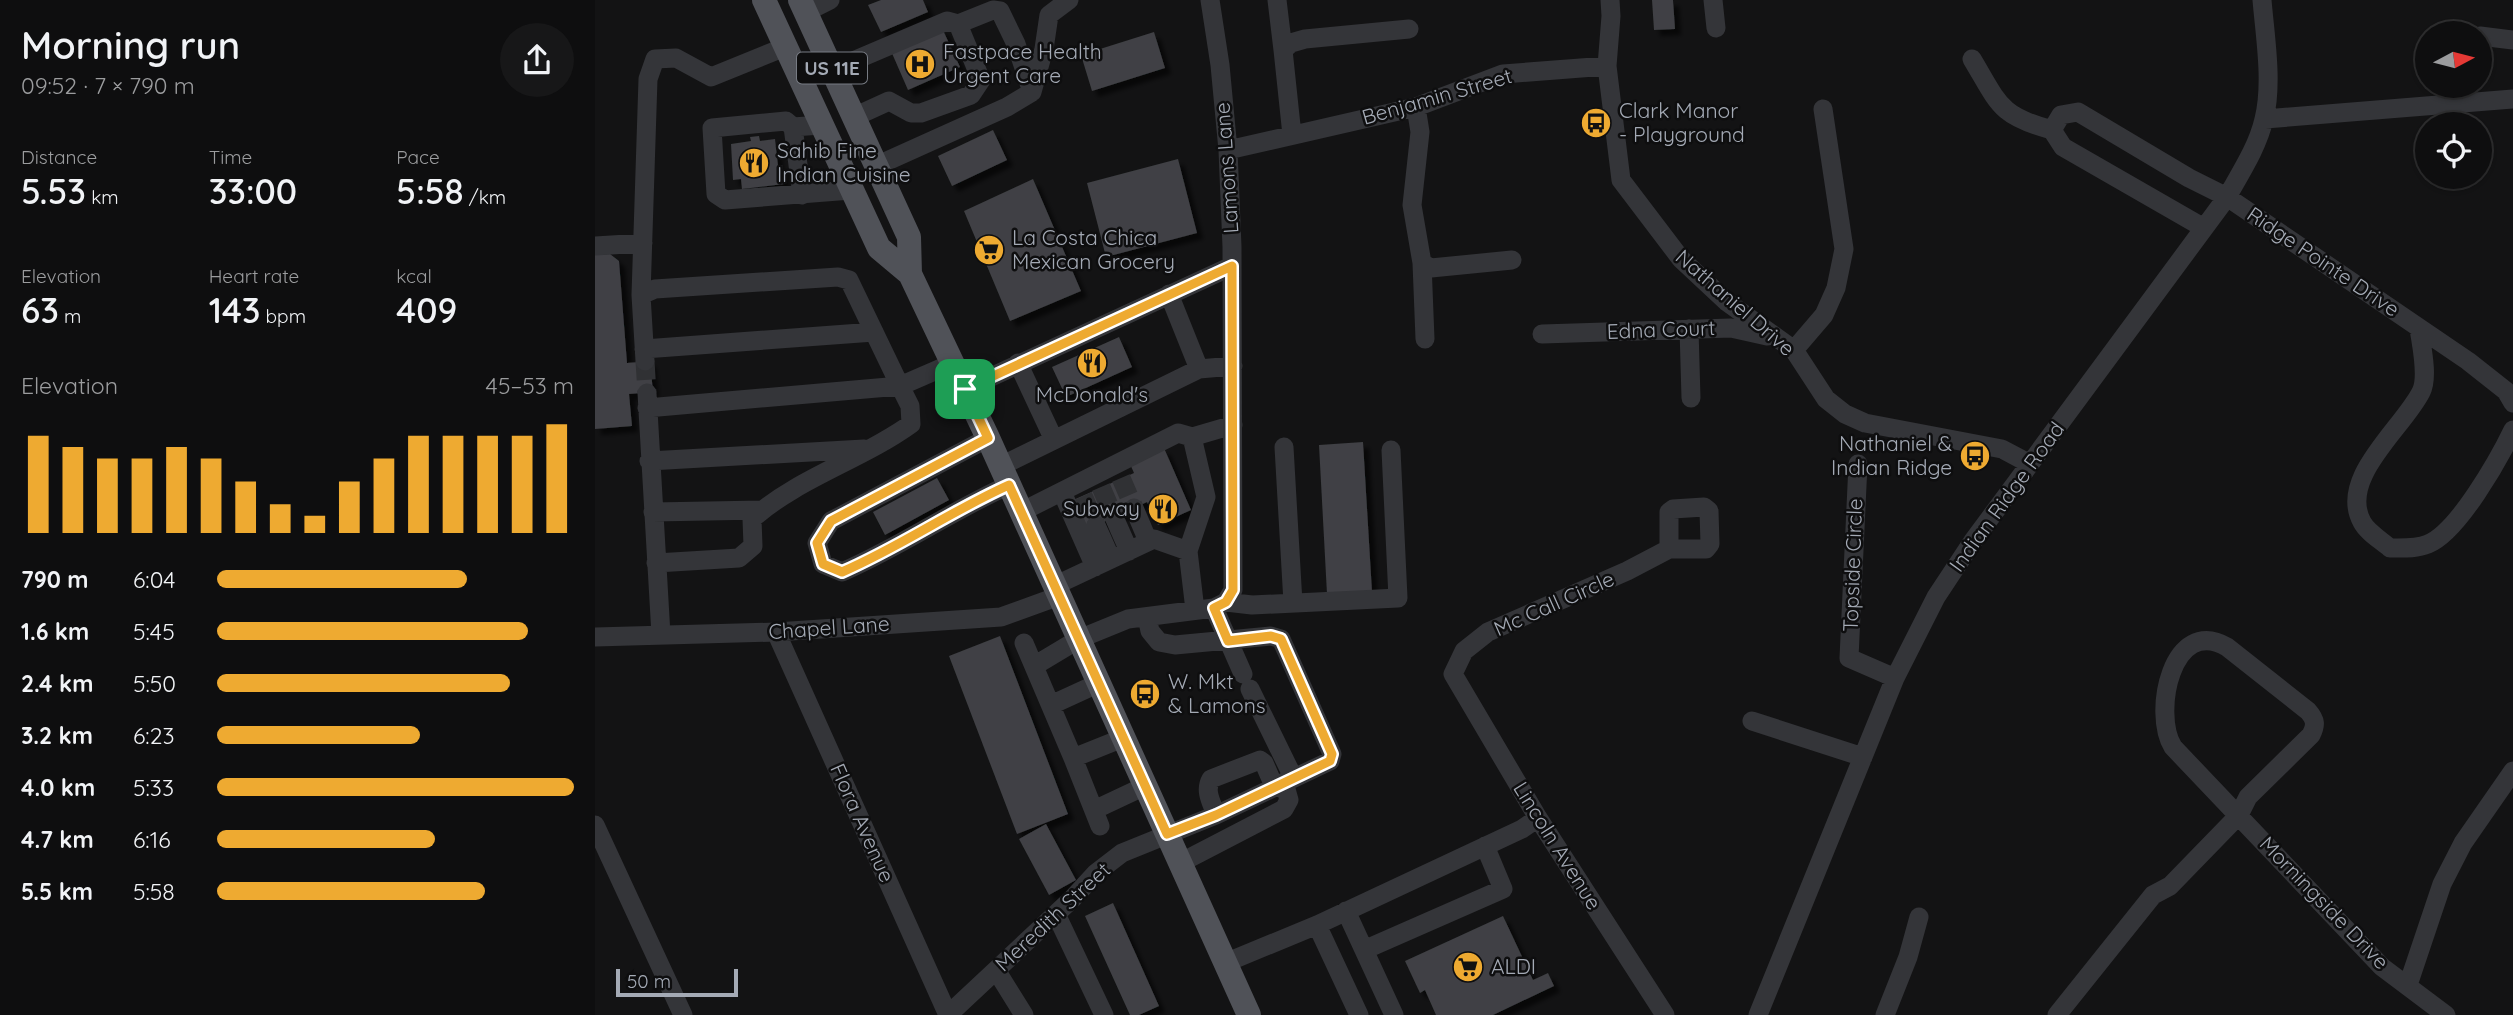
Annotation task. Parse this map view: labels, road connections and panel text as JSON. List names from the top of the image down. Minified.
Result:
{"streets":{"main road":["US 11E"],"street":["Benjamin Street","Lamons Lane","Ridge Pointe Drive","Nathaniel Drive","Edna Court","Indian Ridge Road","Topside Circle","Mc Call Circle","Chapel Lane","Flora Avenue","Lincoln Avenue","Morningside Drive","Meredith Street"]},"crossings":[["US 11E","Chapel Lane"],["US 11E","Meredith Street"],["Benjamin Street","Lamons Lane"],["Benjamin Street","Nathaniel Drive"],["Ridge Pointe Drive","Indian Ridge Road"],["Nathaniel Drive","Edna Court"],["Nathaniel Drive","Indian Ridge Road"],["Indian Ridge Road","Topside Circle"],["Mc Call Circle","Lincoln Avenue"],["Chapel Lane","Flora Avenue"],["Flora Avenue","Meredith Street"]],"places":{"hospital":["Fastpace Health Urgent Care"],"bus stop":["Clark Manor - Playground","Nathaniel & Indian Ridge","W. Mkt & Lamons"],"restaurant":["Sahib Fine Indian Cuisine","McDonald's","Subway"],"supermarket":["La Costa Chica Mexican Grocery","ALDI"]},"scale_bar":"50 m","north":"right","page":{"heading":["Morning run","09:52 · 7 × 790 m"],"stats":[["Distance","5.53 km"],["Time","33:00"],["Pace","5:58 /km"],["Elevation","63 m"],["Heart rate","143 bpm"],["kcal","409"]],"chart":["Elevation","45–53 m"],"list":[{"name":"790 m","note":"6:04"},{"name":"1.6 km","note":"5:45"},{"name":"2.4 km","note":"5:50"},{"name":"3.2 km","note":"6:23"},{"name":"4.0 km","note":"5:33"},{"name":"4.7 km","note":"6:16"},{"name":"5.5 km","note":"5:58"}],"scale":"50 m"}}
